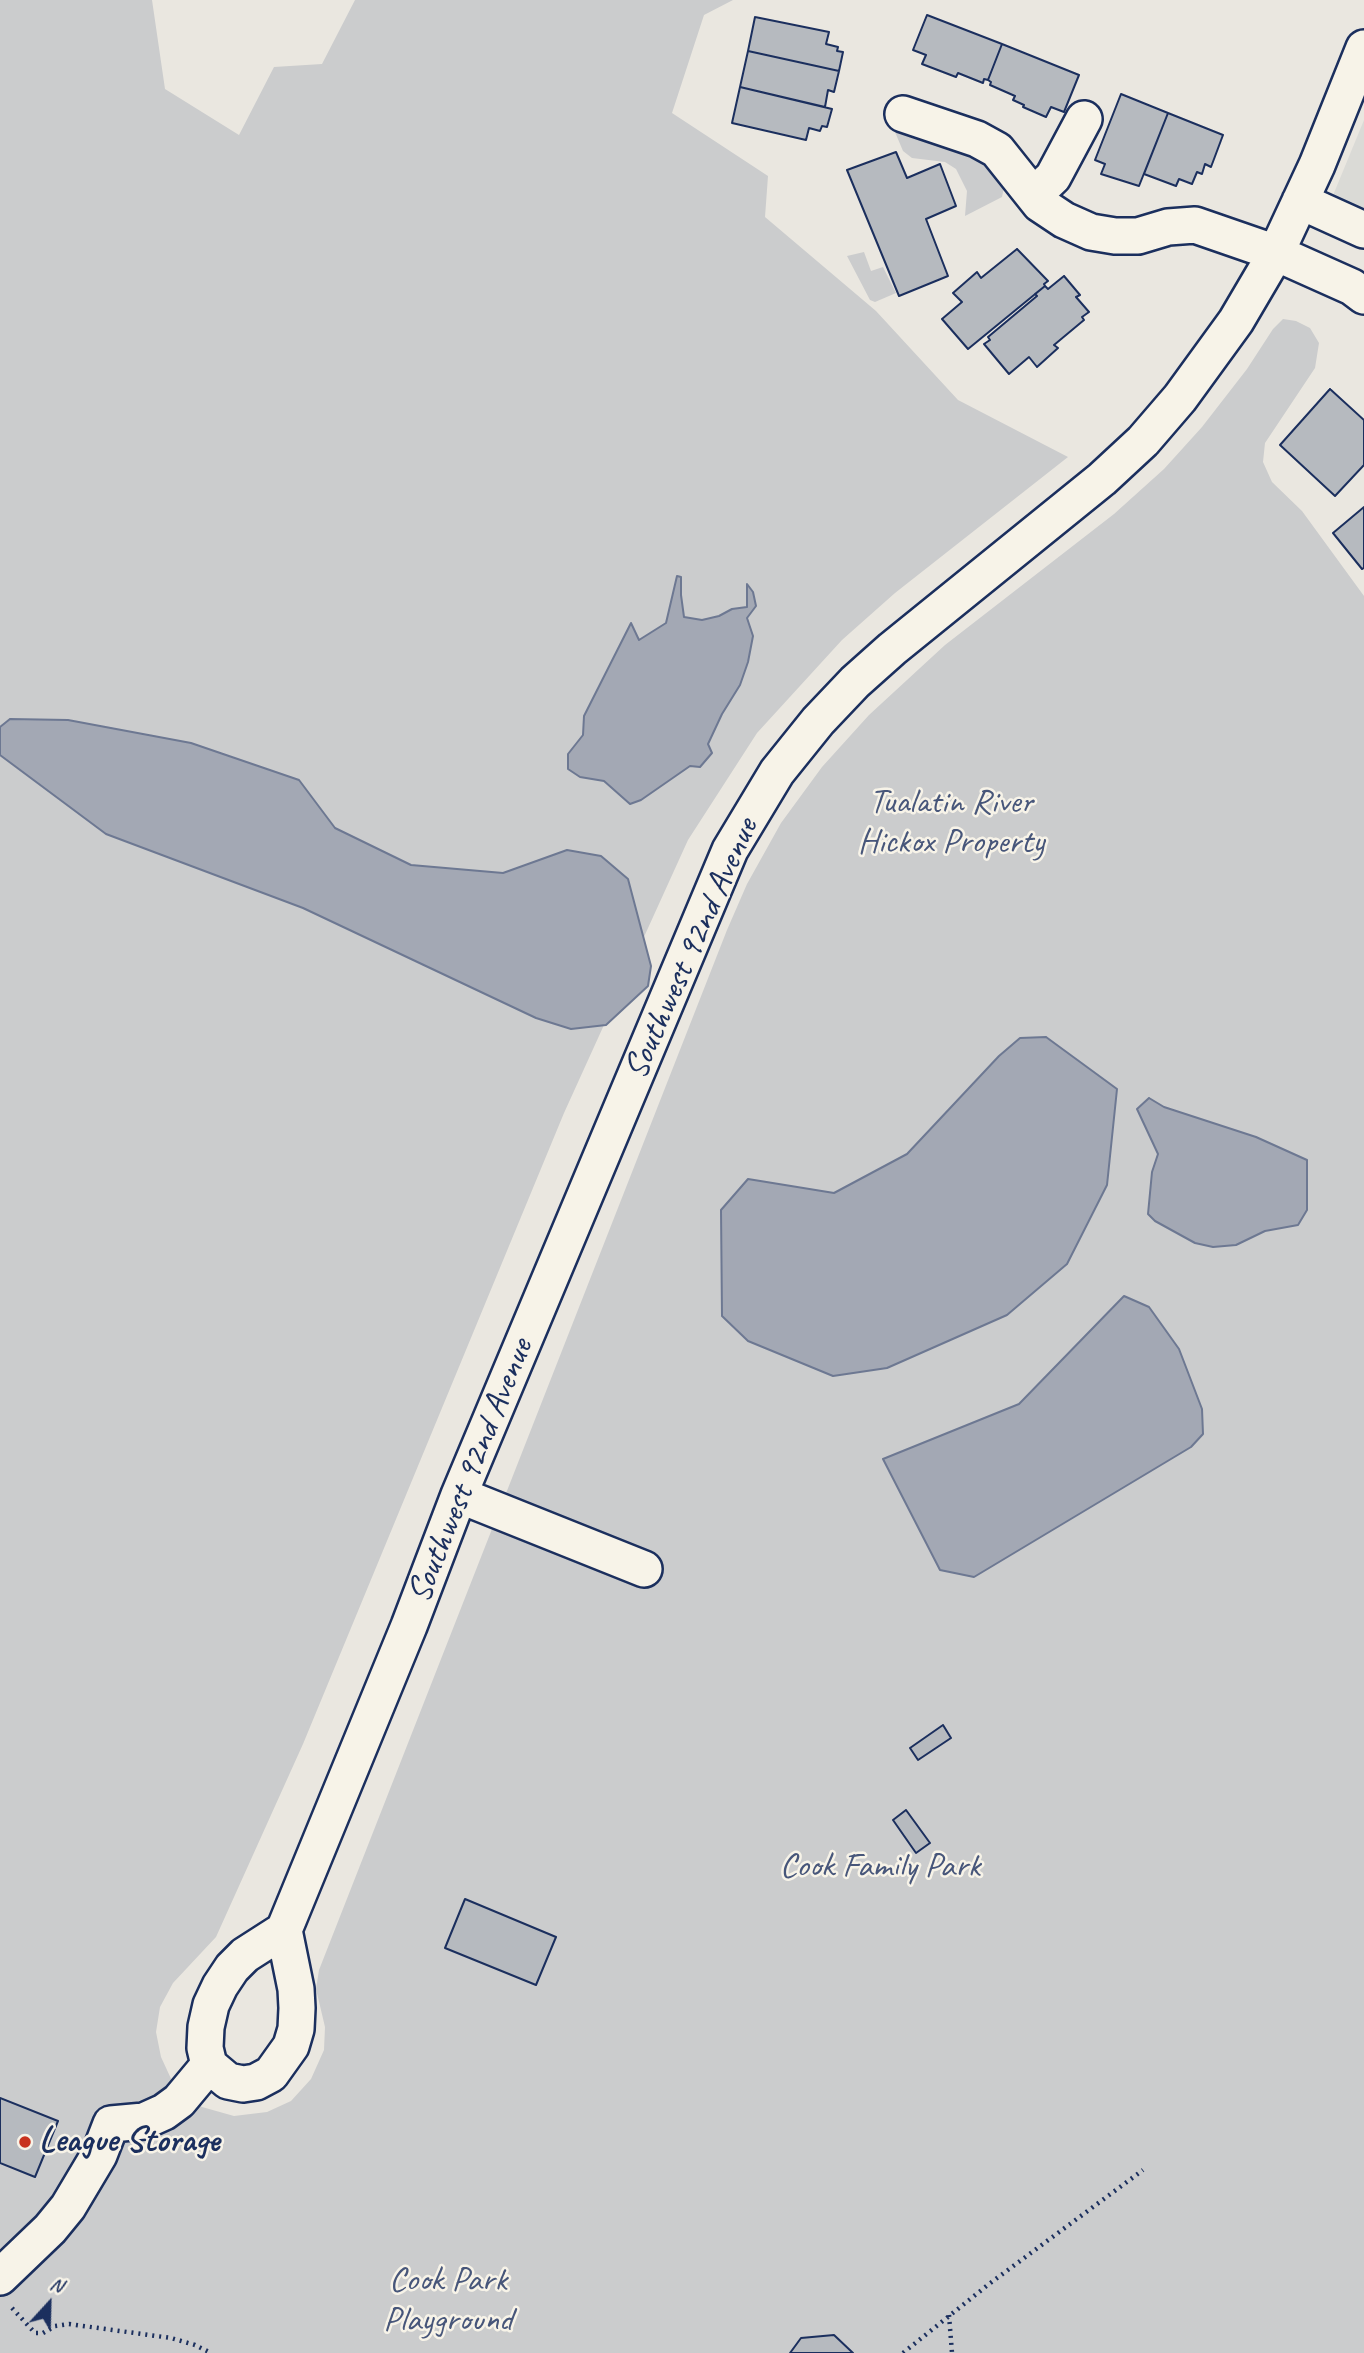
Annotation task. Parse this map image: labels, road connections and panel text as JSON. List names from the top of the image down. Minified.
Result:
{"streets":{"street":["Southwest 92nd Avenue"]},"parks":["Tualatin River Hickox Property","Cook Family Park","Cook Park Playground"],"places":["League Storage"],"north":"top"}
